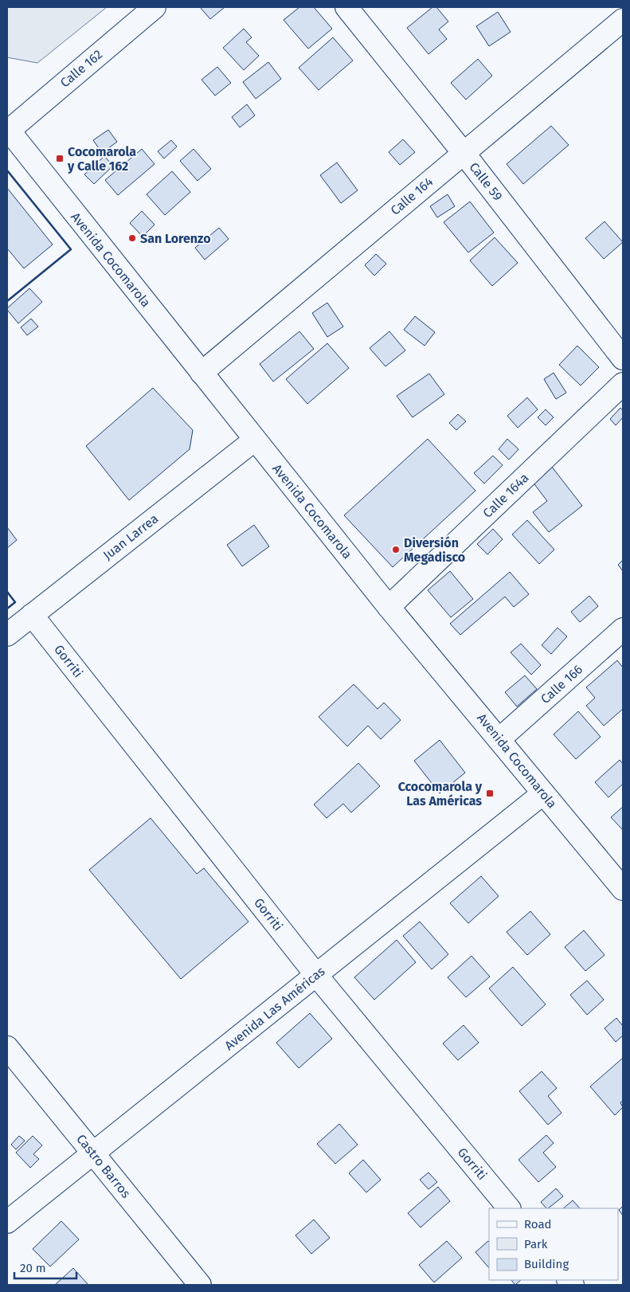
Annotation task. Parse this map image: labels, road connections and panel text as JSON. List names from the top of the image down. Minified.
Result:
{"streets":{"street":["Calle 162","Calle 59","Calle 164","Avenida Cocomarola","Calle 164a","Juan Larrea","Gorriti","Calle 166","Avenida Las Américas","Castro Barros"]},"crossings":[["Calle 162","Avenida Cocomarola"],["Calle 59","Calle 164"],["Calle 164","Avenida Cocomarola"],["Avenida Cocomarola","Calle 164a"],["Avenida Cocomarola","Juan Larrea"],["Avenida Cocomarola","Calle 166"],["Avenida Cocomarola","Avenida Las Américas"],["Juan Larrea","Gorriti"],["Gorriti","Avenida Las Américas"],["Avenida Las Américas","Castro Barros"]],"places":{"transit":["Cocomarola y Calle 162","Ccocomarola y Las Américas"],"other":["San Lorenzo","Diversión Megadisco"]},"legend":["Road","Park","Building"],"scale_bar":"20 m"}
